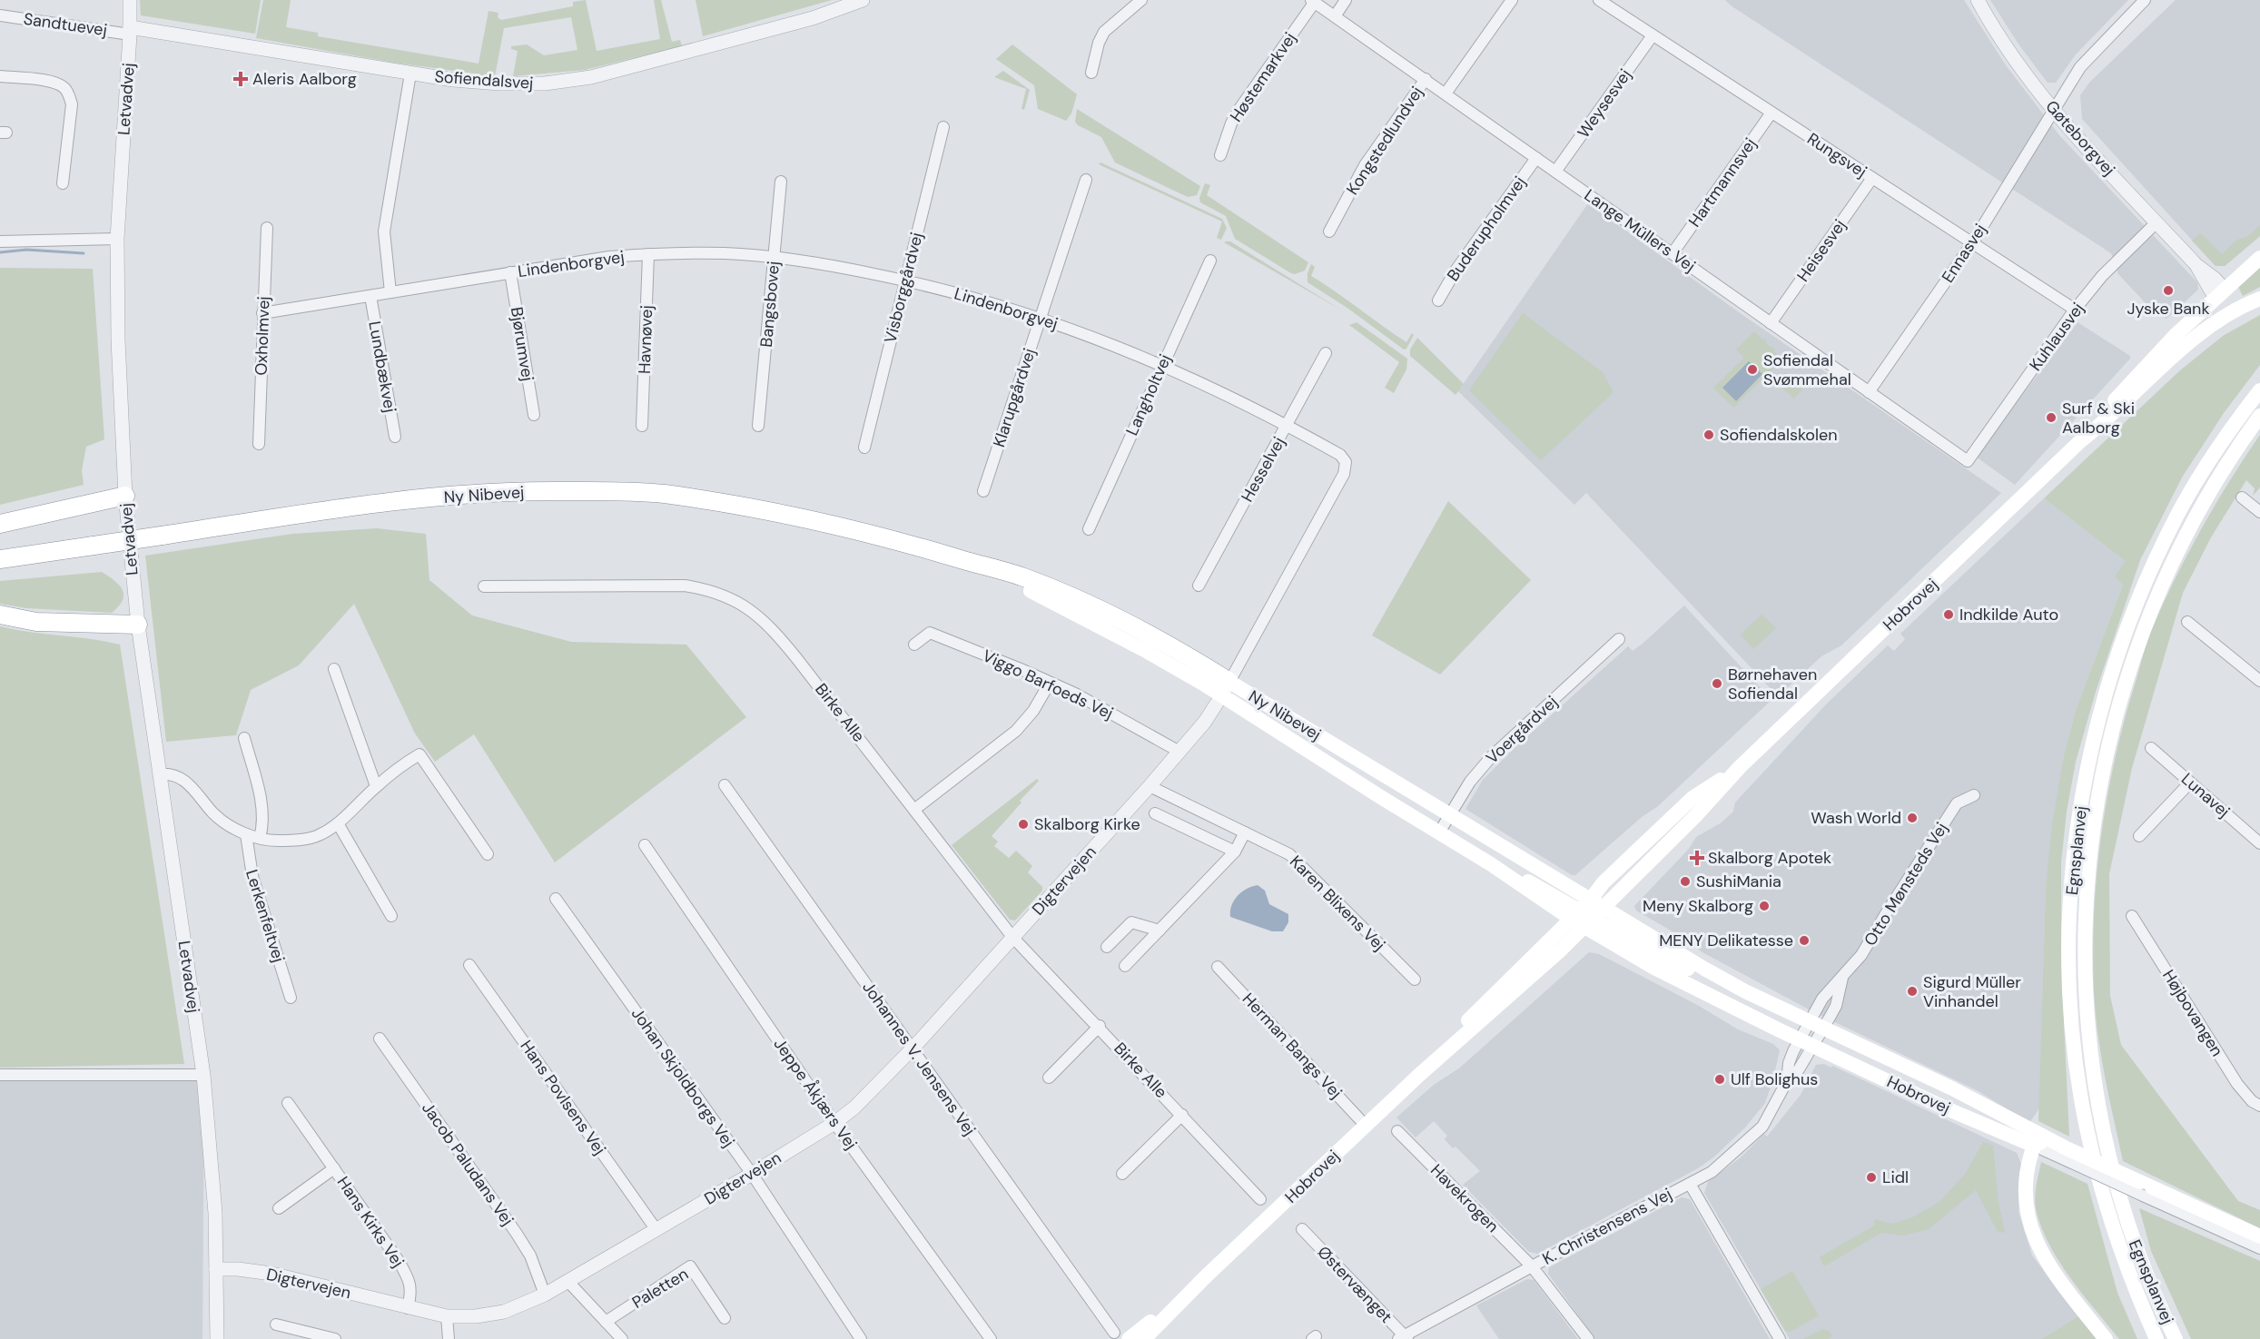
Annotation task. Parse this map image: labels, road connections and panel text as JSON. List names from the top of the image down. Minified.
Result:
{"streets":{"highway":["Ny Nibevej"],"main road":["Hobrovej","Egnsplanvej"],"street":["Sandtuevej","Høstemarkvej","Sofiendalsvej","Letvadvej","Weysesvej","Gøteborgvej","Kongstedlundvej","Rungsvej","Hartmannsvej","Buderupholmvej","Lange Müllers Vej","Heisesvej","Ennasvej","Lindenborgvej","Visborggårdvej","Bangsbovej","Oxholmvej","Kuhlausvej","Havnøvej","Bjørumvej","Lundbækvej","Langholtvej","Klarupgårdvej","Hesselvej","Viggo Barfoeds Vej","Birke Alle","Voergårdvej","Lunavej","Digtervejen","Otto Mønsteds Vej","Karen Blixens Vej","Lerkenfeltvej","Højbovangen","Herman Bangs Vej","Johannes V. Jensens Vej","Johan Skjoldborgs Vej","Jeppe Åkjærs Vej","Hans Povlsens Vej","Jacob Paludans Vej","Havekrogen","Hans Kirks Vej","K. Christensens Vej","Østervænget","Paletten"]},"crossings":[["Sandtuevej","Sofiendalsvej"],["Sandtuevej","Letvadvej"],["Høstemarkvej","Lange Müllers Vej"],["Sofiendalsvej","Letvadvej"],["Letvadvej","Digtervejen"],["Weysesvej","Rungsvej"],["Weysesvej","Lange Müllers Vej"],["Gøteborgvej","Ennasvej"],["Gøteborgvej","Kuhlausvej"],["Gøteborgvej","Hobrovej"],["Kongstedlundvej","Lange Müllers Vej"],["Rungsvej","Hartmannsvej"],["Rungsvej","Heisesvej"],["Rungsvej","Ennasvej"],["Rungsvej","Kuhlausvej"],["Hartmannsvej","Lange Müllers Vej"],["Buderupholmvej","Lange Müllers Vej"],["Lange Müllers Vej","Heisesvej"],["Lange Müllers Vej","Ennasvej"],["Lange Müllers Vej","Kuhlausvej"],["Lindenborgvej","Visborggårdvej"],["Lindenborgvej","Bangsbovej"],["Lindenborgvej","Oxholmvej"],["Lindenborgvej","Havnøvej"],["Lindenborgvej","Bjørumvej"],["Lindenborgvej","Lundbækvej"],["Lindenborgvej","Langholtvej"],["Lindenborgvej","Klarupgårdvej"],["Lindenborgvej","Hesselvej"],["Lindenborgvej","Ny Nibevej"],["Lindenborgvej","Digtervejen"],["Ny Nibevej","Hobrovej"],["Ny Nibevej","Voergårdvej"],["Ny Nibevej","Digtervejen"],["Hobrovej","Otto Mønsteds Vej"],["Hobrovej","Herman Bangs Vej"],["Hobrovej","K. Christensens Vej"],["Viggo Barfoeds Vej","Digtervejen"],["Birke Alle","Digtervejen"],["Digtervejen","Karen Blixens Vej"],["Digtervejen","Johannes V. Jensens Vej"],["Digtervejen","Johan Skjoldborgs Vej"],["Digtervejen","Jeppe Åkjærs Vej"],["Digtervejen","Hans Povlsens Vej"],["Digtervejen","Jacob Paludans Vej"],["Digtervejen","Hans Kirks Vej"],["Otto Mønsteds Vej","K. Christensens Vej"],["Havekrogen","K. Christensens Vej"],["K. Christensens Vej","Østervænget"]],"places":{"health":["Aleris Aalborg","Skalborg Apotek"],"other":["Jyske Bank","Sofiendal Svømmehal","Surf & Ski Aalborg","Sofiendalskolen","Indkilde Auto","Børnehaven Sofiendal","Wash World","Skalborg Kirke","SushiMania","Meny Skalborg","MENY Delikatesse","Sigurd Müller Vinhandel","Ulf Bolighus","Lidl"]}}
